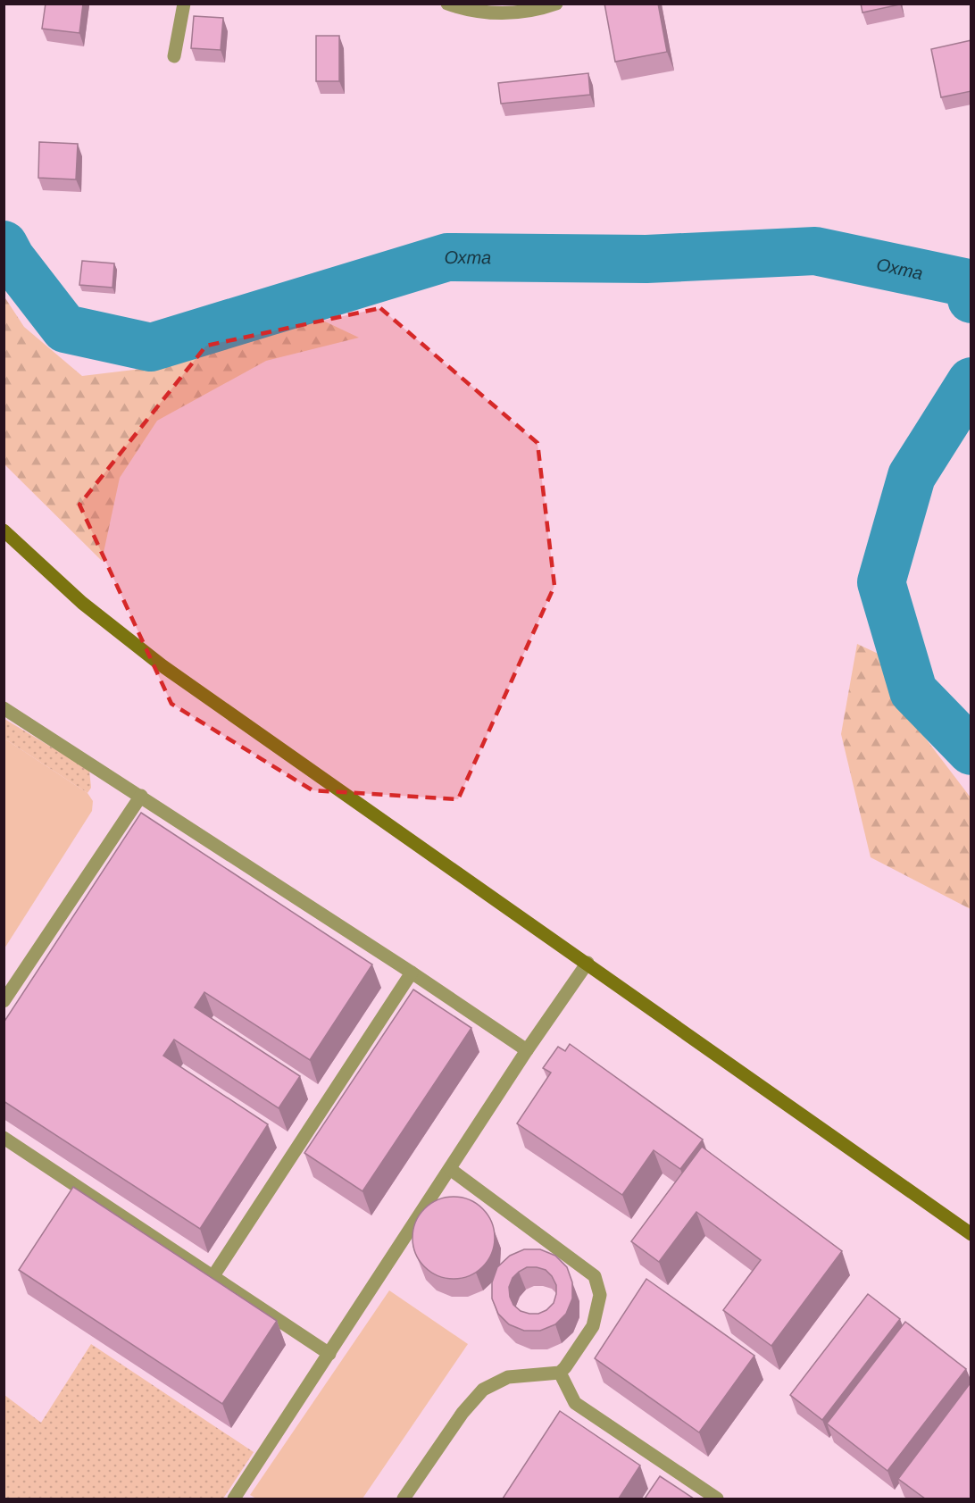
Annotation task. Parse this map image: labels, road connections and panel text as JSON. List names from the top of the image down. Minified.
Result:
{"water":["Охта"]}
